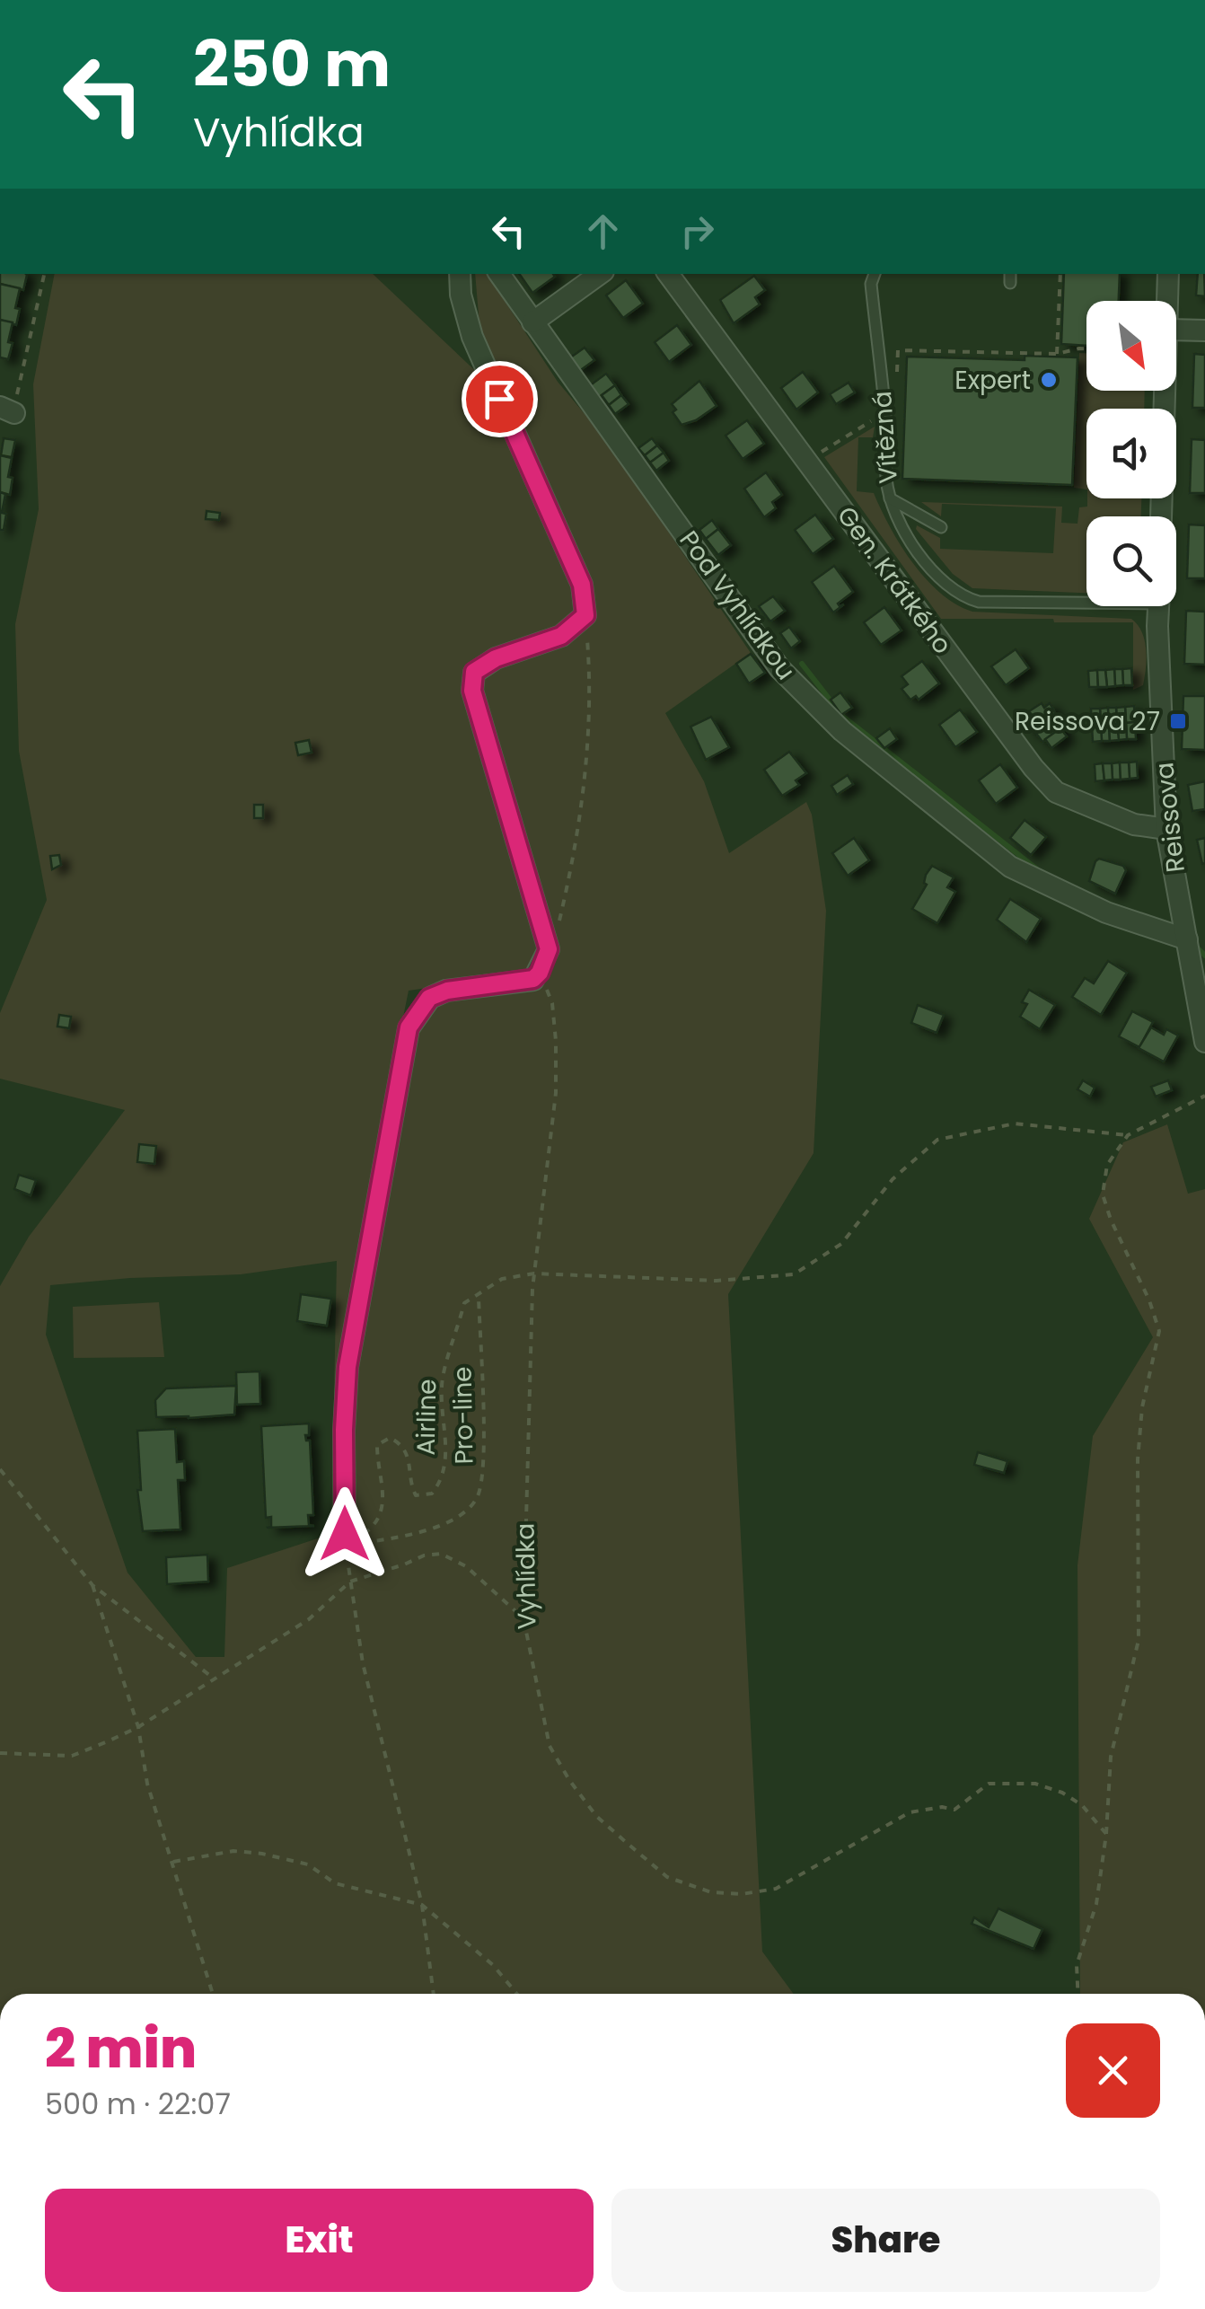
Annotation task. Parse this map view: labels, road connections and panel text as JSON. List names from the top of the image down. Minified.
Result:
{"streets":{"street":["Gen. Krátkého","Pod Vyhlídkou","Reissova"],"lane":["Vítězná"],"path":["Pro-line","Airline","Vyhlídka"]},"crossings":[["Gen. Krátkého","Reissova"],["Pod Vyhlídkou","Reissova"],["Pro-line","Airline"]],"places":{"other":["Expert"],"transit":["Reissova 27"]},"north":"bottom right","page":{"turn":["250 m","Vyhlídka"],"heading":["2 min","500 m · 22:07"],"buttons":["Exit","Share"]}}
